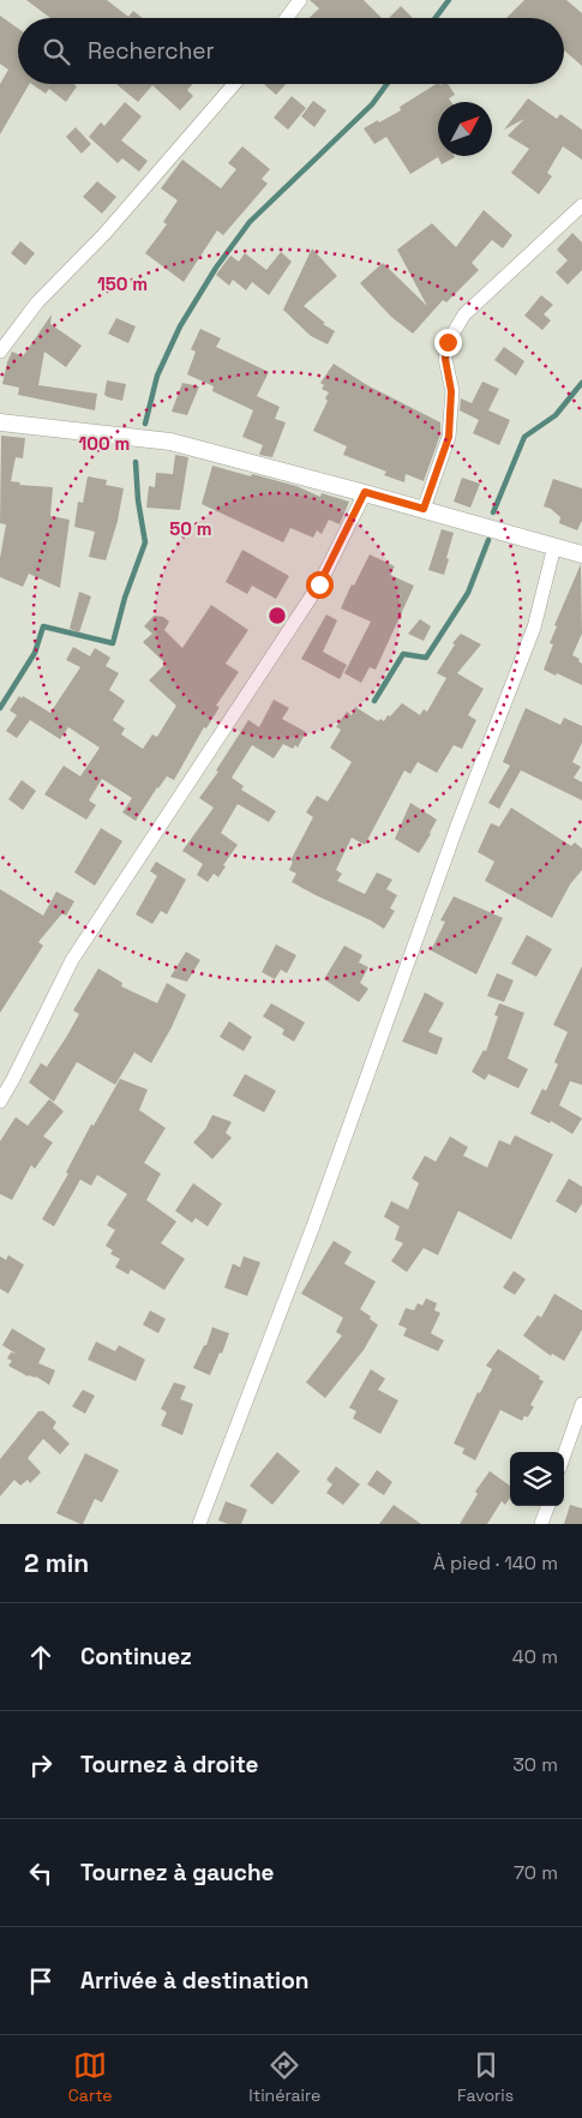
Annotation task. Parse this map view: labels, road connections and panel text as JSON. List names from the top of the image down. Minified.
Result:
{"north":"top right","page":{"search":"Rechercher","heading":["2 min","À pied · 140 m"],"list":[["Continuez","40 m"],["Tournez à droite","30 m"],["Tournez à gauche","70 m"],"Arrivée à destination"],"nav":["Carte","Itinéraire","Favoris"]},"rings":["150 m","100 m","50 m"]}
